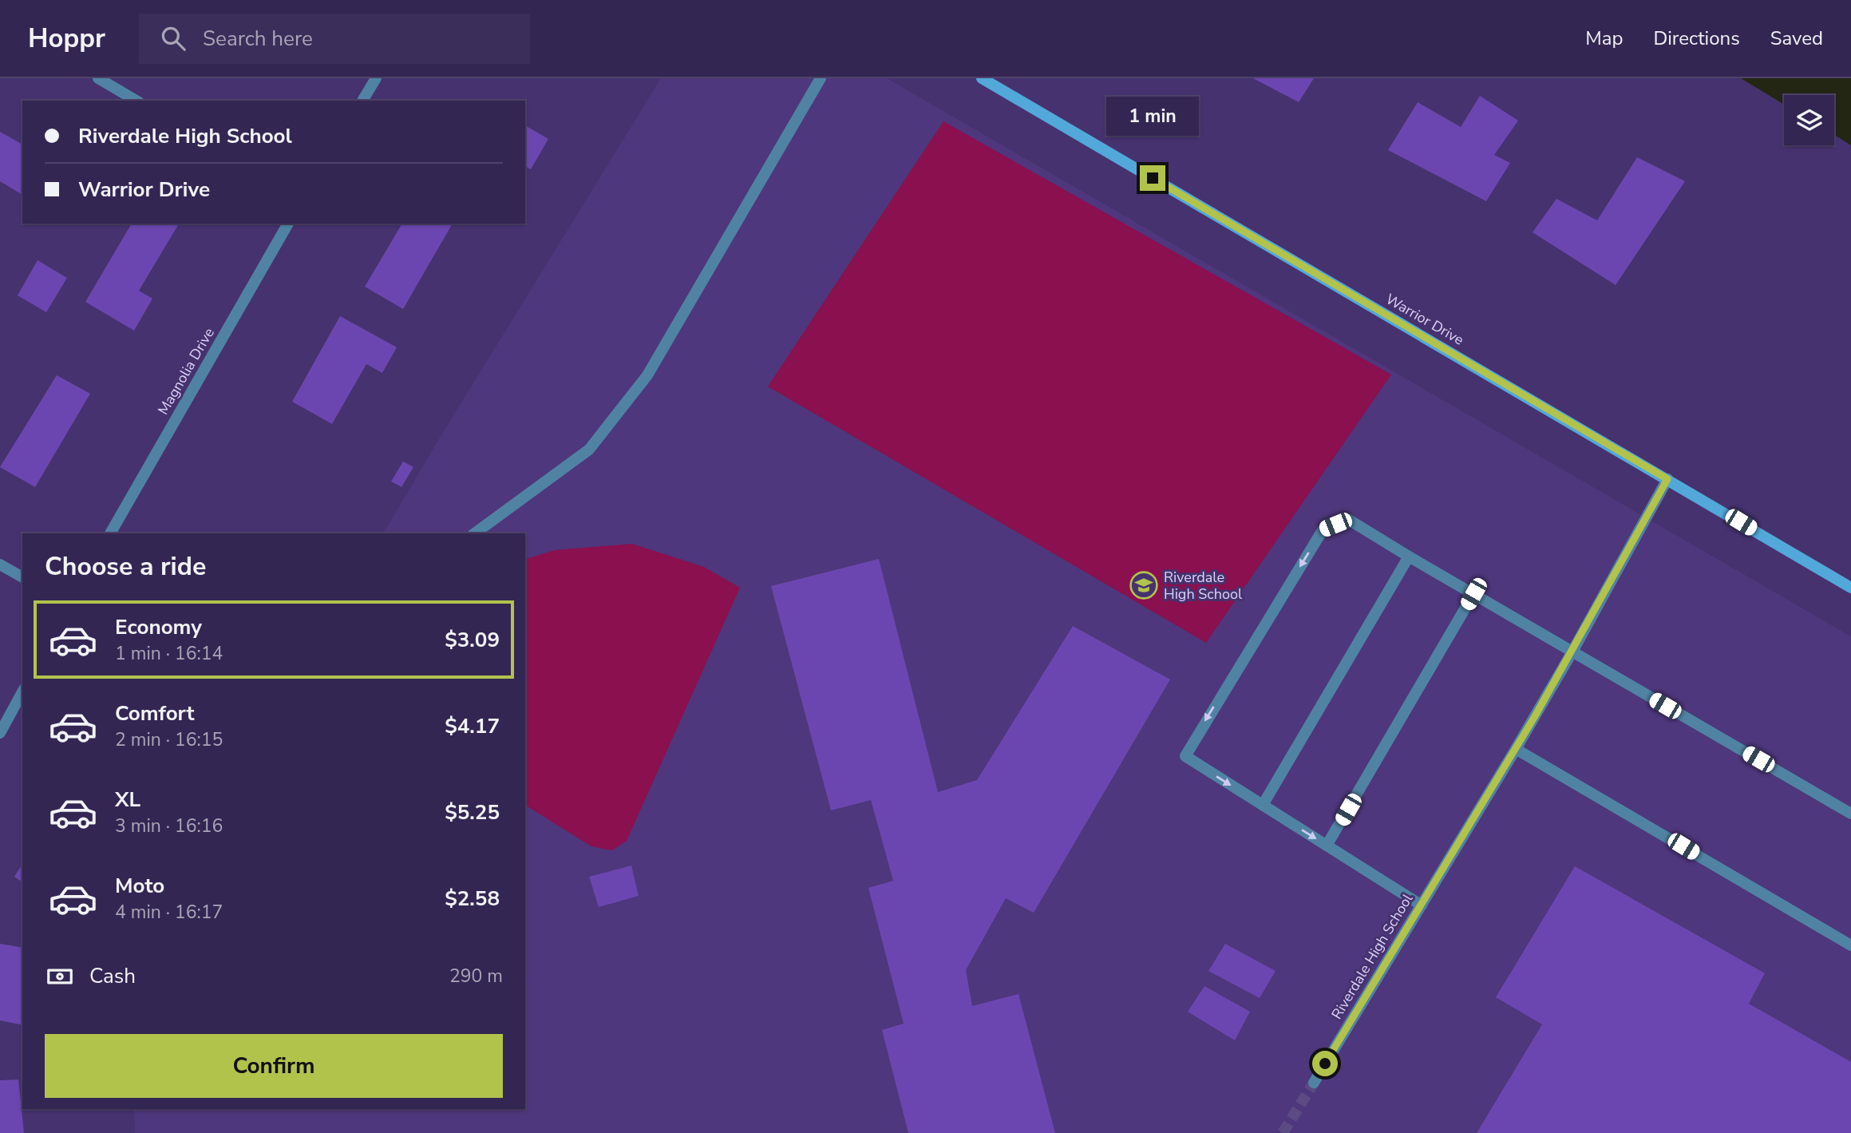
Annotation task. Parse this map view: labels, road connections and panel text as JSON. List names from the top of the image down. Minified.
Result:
{"streets":{"street":["Warrior Drive","Magnolia Drive","Riverdale High School"]},"crossings":[["Warrior Drive","Riverdale High School"]],"places":{"school or university":["Riverdale High School"]},"page":{"header":"Hoppr","search":"Search here","nav":["Map","Directions","Saved"],"bubble":"1 min","banner":["Riverdale High School","Warrior Drive"],"heading":"Choose a ride","list":[{"name":"Economy","note":"1 min · 16:14","value":"$3.09"},{"name":"Comfort","note":"2 min · 16:15","value":"$4.17"},{"name":"XL","note":"3 min · 16:16","value":"$5.25"},{"name":"Moto","note":"4 min · 16:17","value":"$2.58"}],"pay":["Cash","290 m"],"buttons":"Confirm"}}
